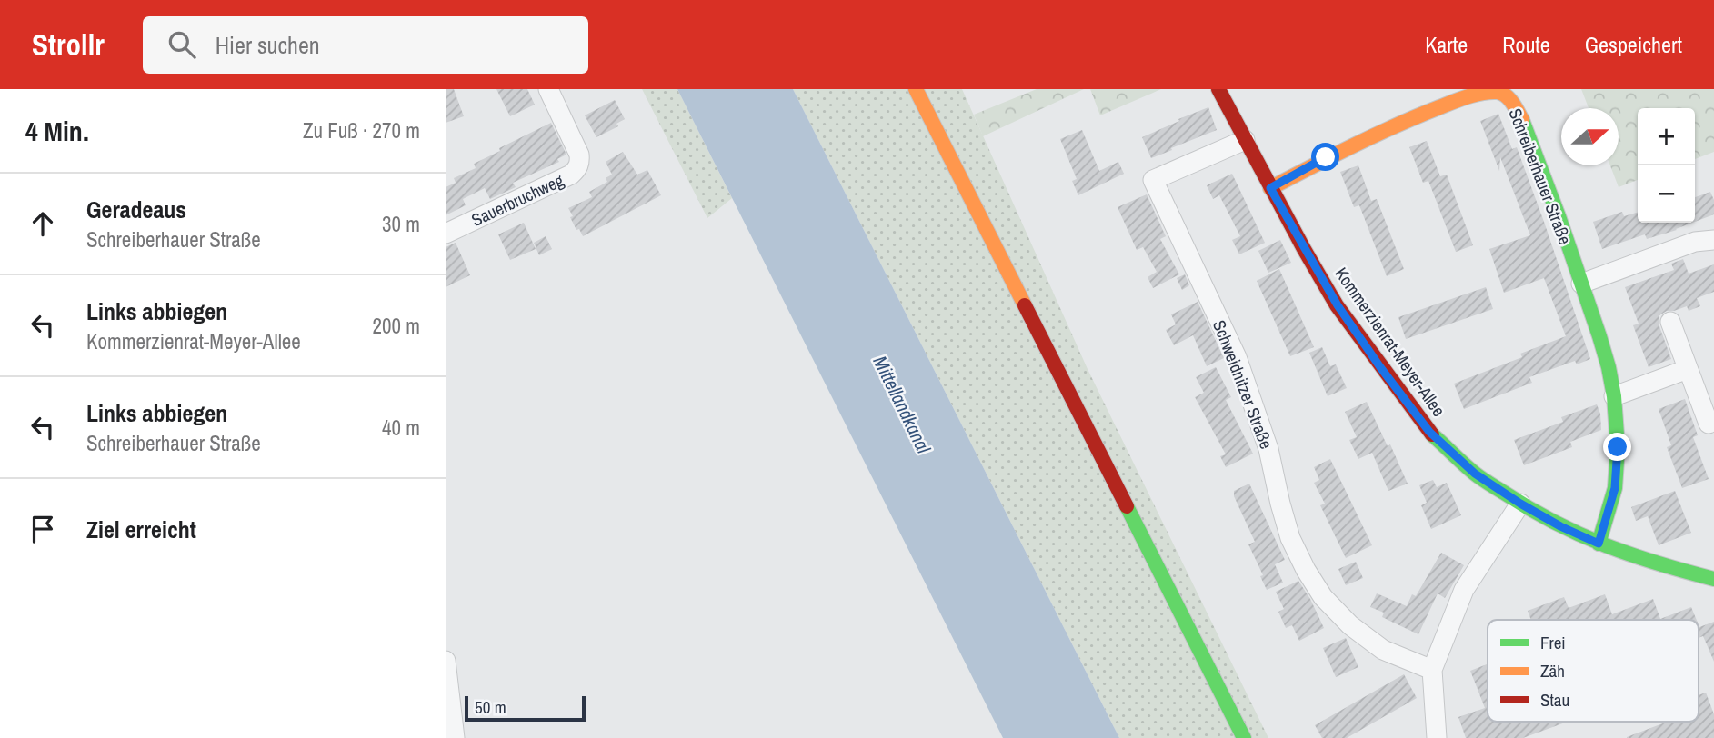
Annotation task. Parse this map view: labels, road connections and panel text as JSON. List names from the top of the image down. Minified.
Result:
{"streets":{"street":["Schreiberhauer Straße","Sauerbruchweg","Kommerzienrat-Meyer-Allee","Schweidnitzer Straße"]},"crossings":[["Schreiberhauer Straße","Kommerzienrat-Meyer-Allee"],["Kommerzienrat-Meyer-Allee","Schweidnitzer Straße"]],"water":["Mittellandkanal"],"legend":["Frei","Zäh","Stau"],"scale_bar":"50 m","north":"right","page":{"header":"Strollr","search":"Hier suchen","nav":["Karte","Route","Gespeichert"],"heading":["4 Min.","Zu Fuß · 270 m"],"map_buttons":["+","−"],"list":[["Geradeaus","Schreiberhauer Straße","30 m"],["Links abbiegen","Kommerzienrat-Meyer-Allee","200 m"],["Links abbiegen","Schreiberhauer Straße","40 m"],"Ziel erreicht"],"scale":"50 m"}}
